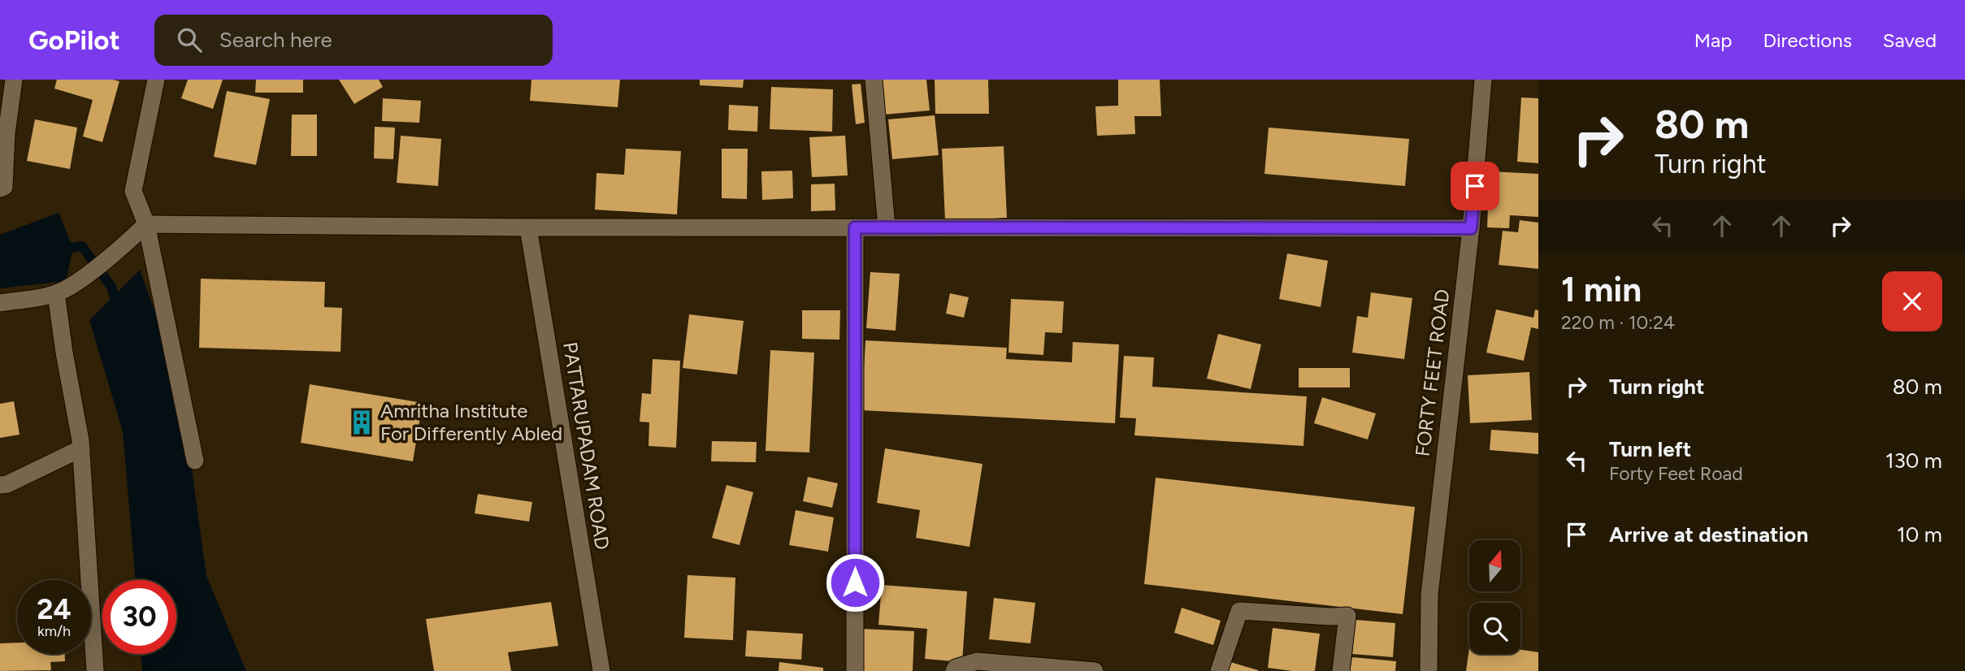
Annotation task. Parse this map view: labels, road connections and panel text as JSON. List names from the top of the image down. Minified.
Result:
{"streets":{"street":["FORTY FEET ROAD","PATTARUPADAM ROAD"]},"places":{"building":["Amritha Institute For Differently Abled"]},"north":"top","page":{"header":"GoPilot","search":"Search here","nav":["Map","Directions","Saved"],"turn":["80 m","Turn right"],"heading":["1 min","220 m · 10:24"],"list":[{"name":"Turn right","value":"80 m"},{"name":"Turn left","note":"Forty Feet Road","value":"130 m"},{"name":"Arrive at destination","value":"10 m"}],"speed":"24 km/h","limit":"30"}}
